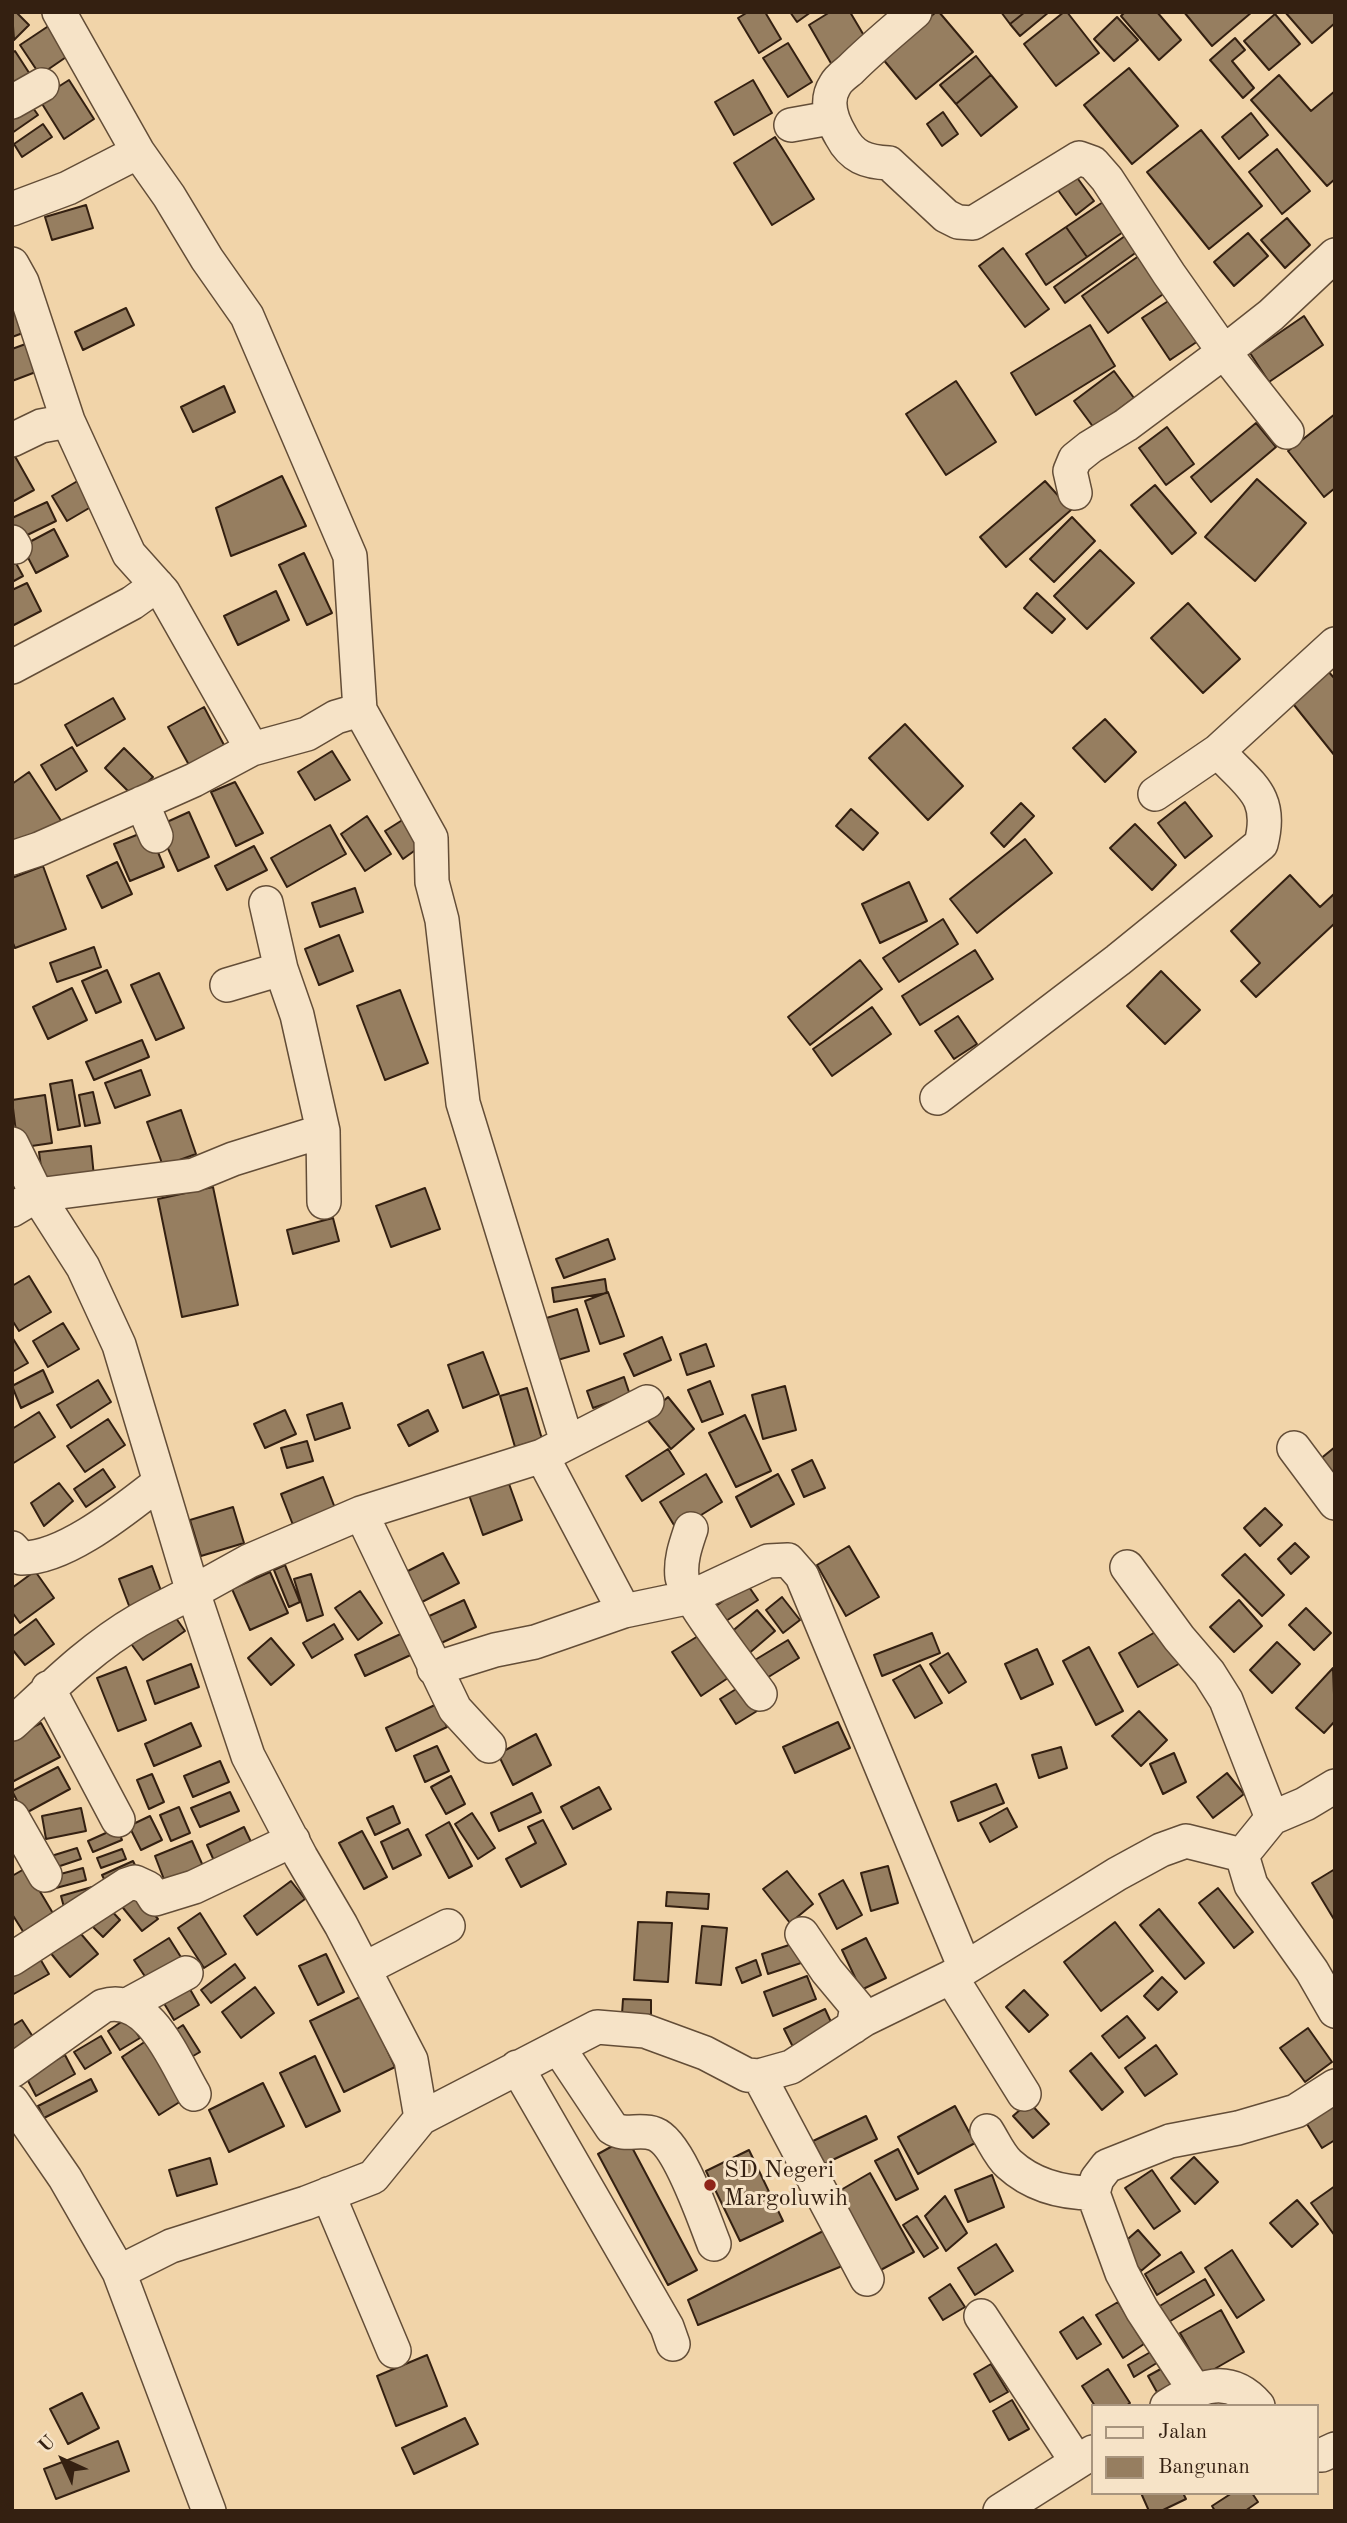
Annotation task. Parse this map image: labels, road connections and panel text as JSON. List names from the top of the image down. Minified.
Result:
{"places":["SD Negeri Margoluwih"],"legend":["Jalan","Bangunan"],"north":"top left"}
